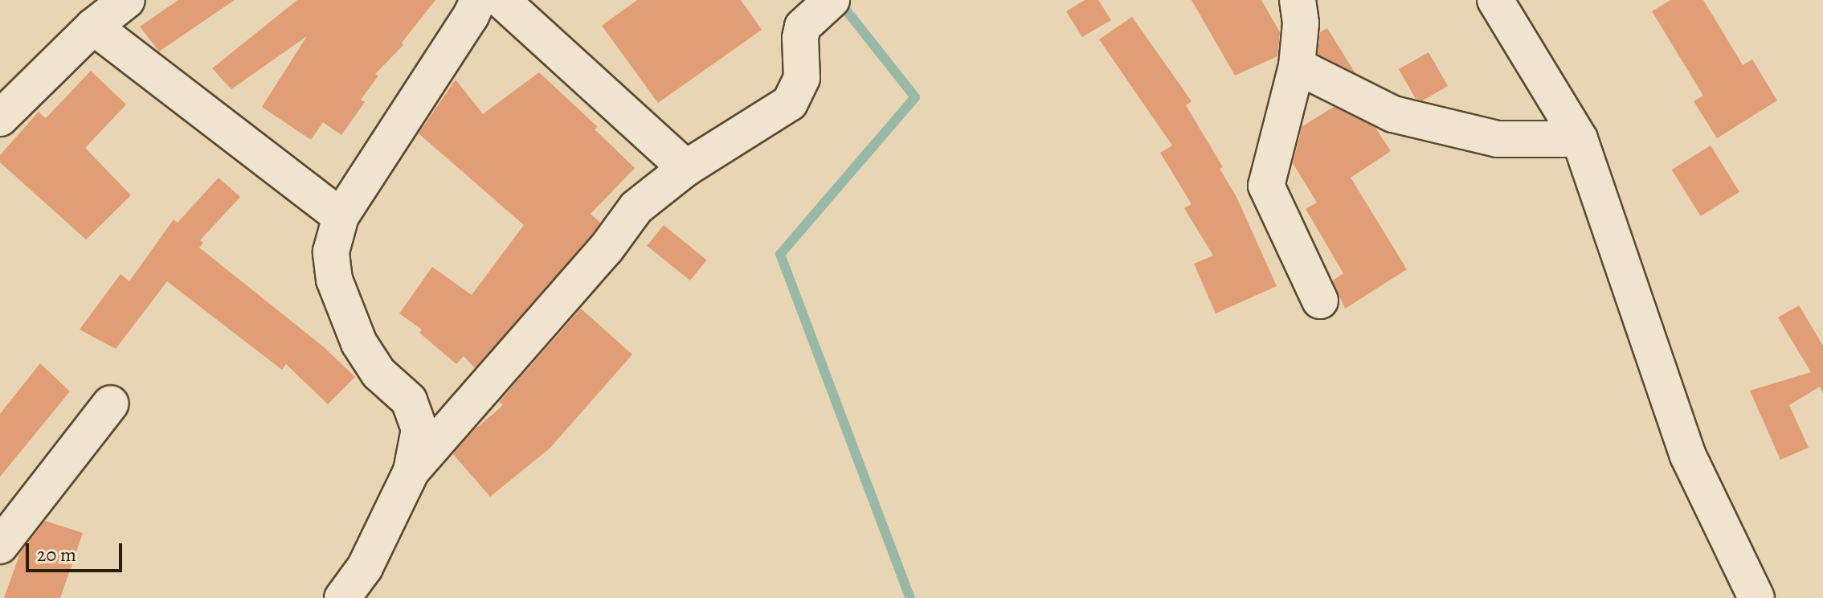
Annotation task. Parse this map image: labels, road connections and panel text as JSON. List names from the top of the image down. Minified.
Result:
{"scale_bar":"20 m"}
